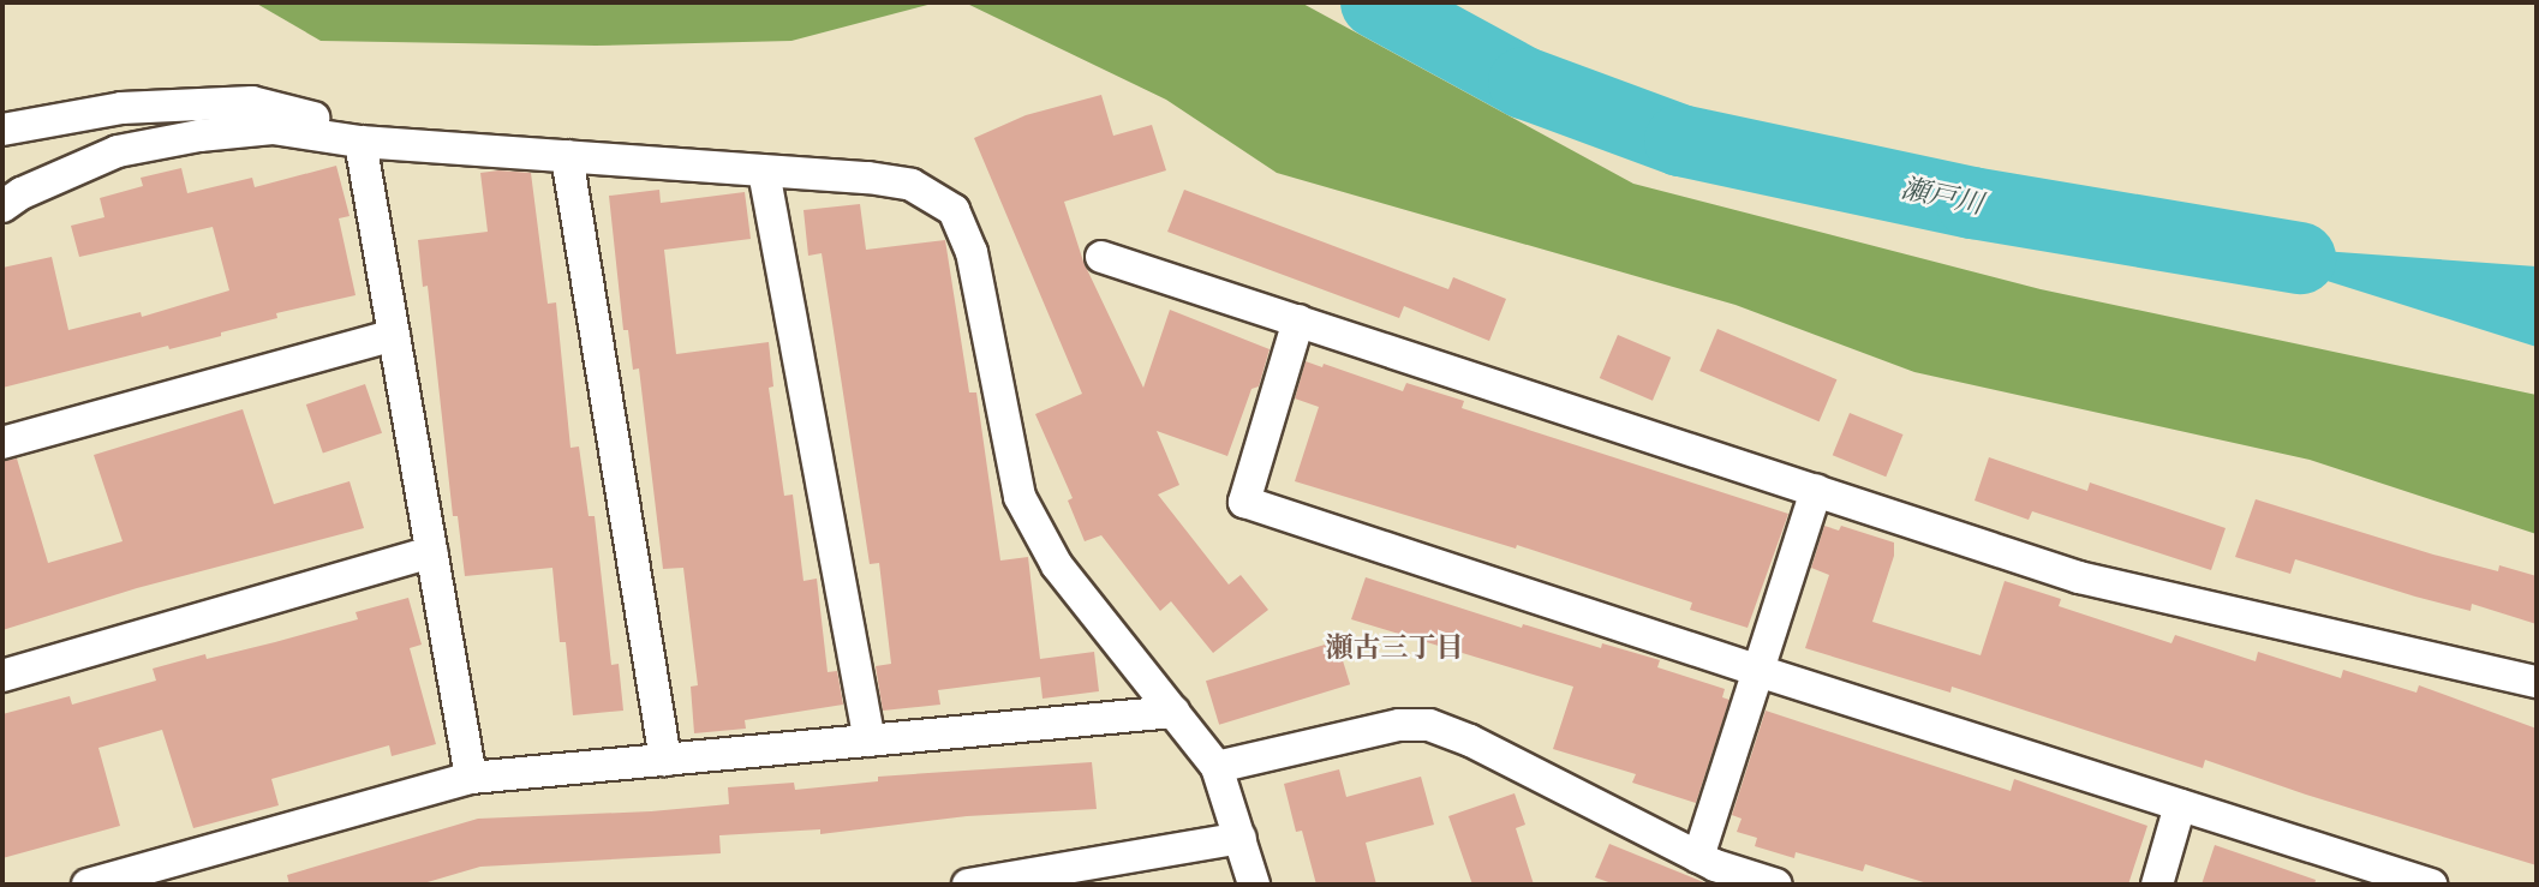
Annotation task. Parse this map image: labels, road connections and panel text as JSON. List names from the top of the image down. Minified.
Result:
{"districts":["瀬古三丁目"],"water":["瀬戸川"]}
